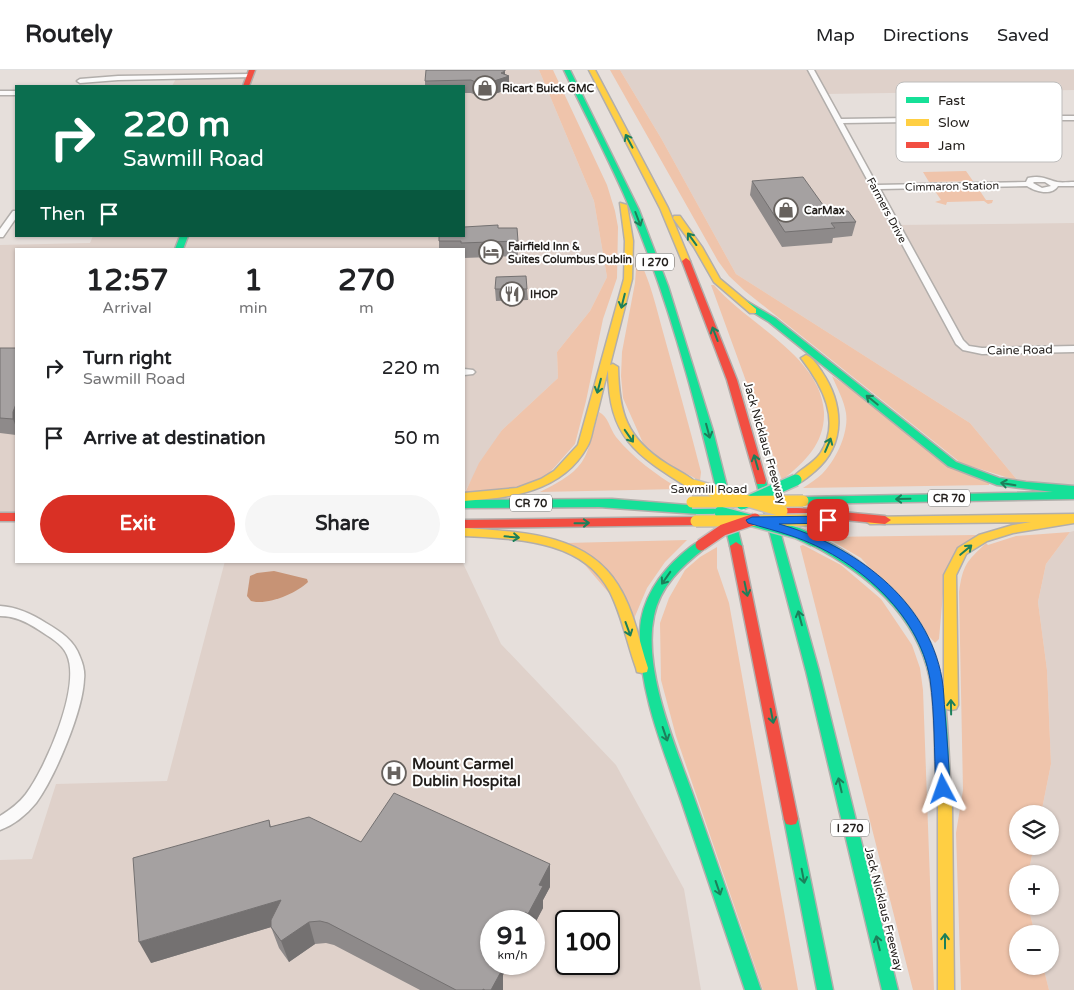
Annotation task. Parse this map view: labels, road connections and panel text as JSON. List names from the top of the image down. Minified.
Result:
{"streets":{"main road":["I 270","Jack Nicklaus Freeway","Sawmill Road","CR 70"],"street":["Cimmaron Station","Farmers Drive","Caine Road"]},"crossings":[["Cimmaron Station","Farmers Drive"],["Farmers Drive","Caine Road"]],"places":{"shop":["Ricart Buick GMC","CarMax"],"hotel":["Fairfield Inn & Suites Columbus Dublin"],"restaurant":["IHOP"],"hospital":["Mount Carmel Dublin Hospital"]},"legend":["Fast","Slow","Jam"],"page":{"header":"Routely","nav":["Map","Directions","Saved"],"turn":["220 m","Sawmill Road"],"then":"Then","eta":["12:57","Arrival","1","min","270","m"],"list":[{"name":"Turn right","note":"Sawmill Road","value":"220 m"},{"name":"Arrive at destination","value":"50 m"}],"buttons":["Exit","Share"],"map_buttons":["+","−"],"speed":"91 km/h","limit":"100"}}
